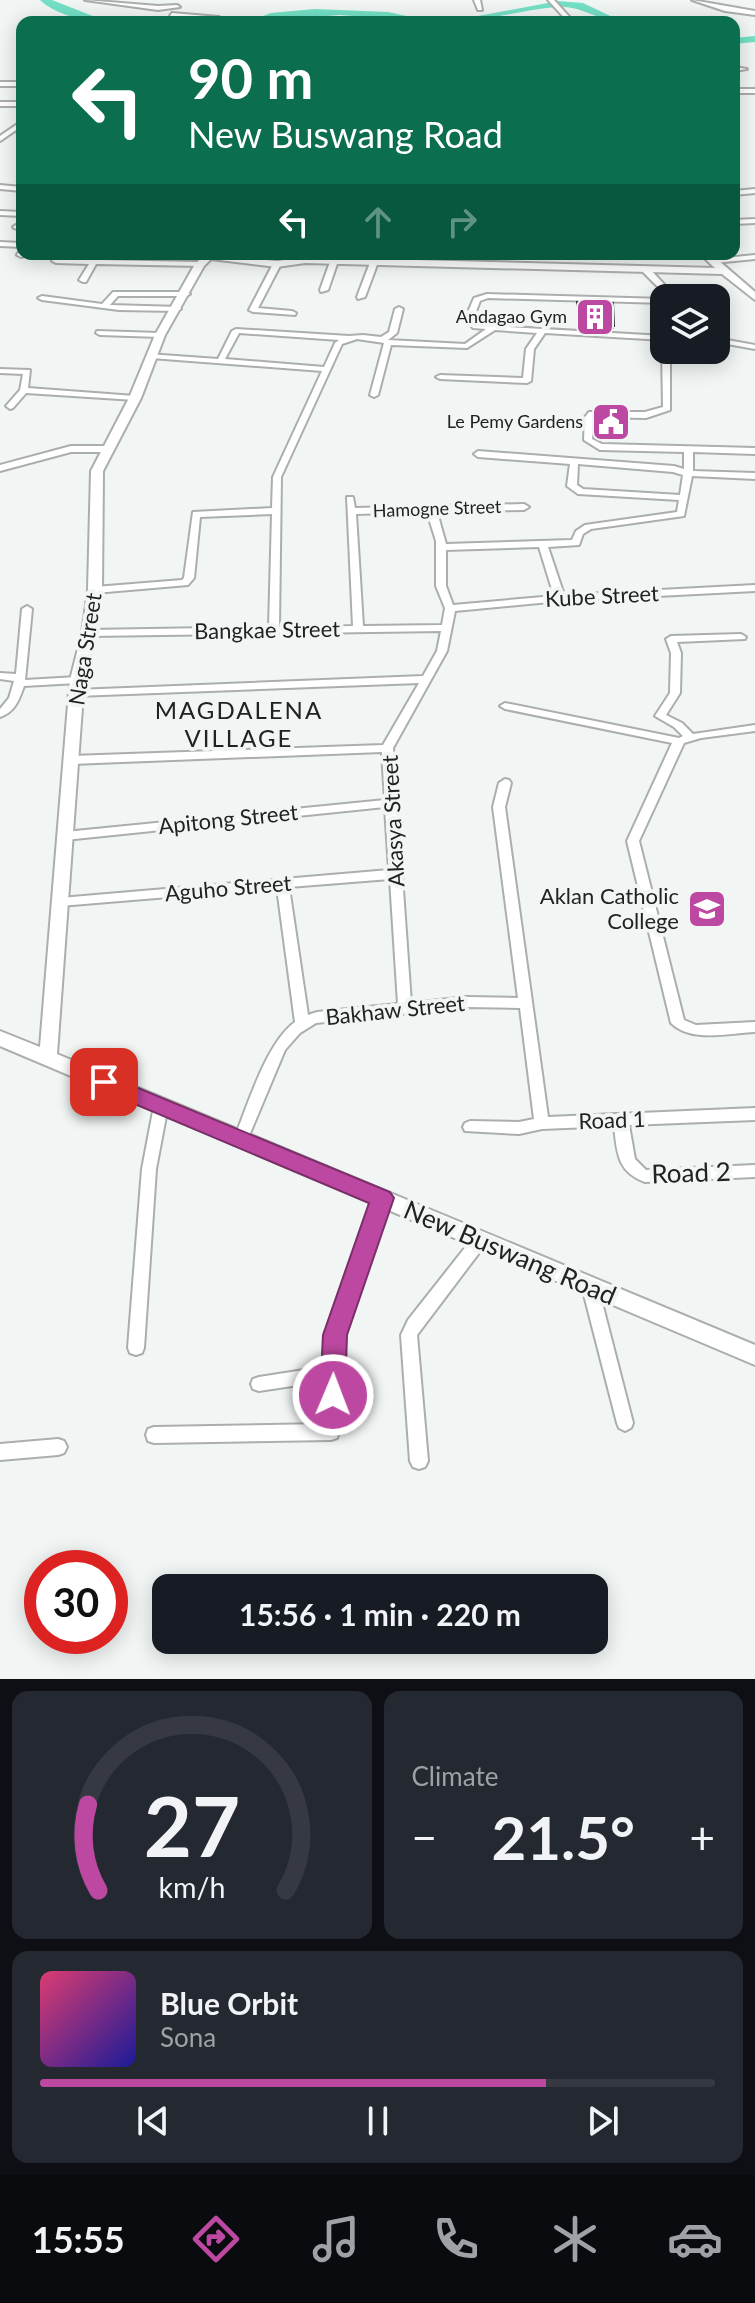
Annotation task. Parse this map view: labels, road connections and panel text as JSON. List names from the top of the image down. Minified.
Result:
{"streets":{"street":["Hamogne Street","Kube Street","Bangkae Street","Naga Street","Apitong Street","Akasya Street","Aguho Street","Bakhaw Street","Road 1","Road 2","New Buswang Road"]},"crossings":[["Hamogne Street","Akasya Street"],["Kube Street","Akasya Street"],["Bangkae Street","Naga Street"],["Bangkae Street","Akasya Street"],["Naga Street","Apitong Street"],["Naga Street","Aguho Street"],["Naga Street","New Buswang Road"],["Apitong Street","Akasya Street"],["Akasya Street","Aguho Street"],["Akasya Street","Bakhaw Street"],["Bakhaw Street","New Buswang Road"],["Road 1","Road 2"]],"districts":["MAGDALENA VILLAGE"],"places":{"building":["Andagao Gym"],"public building":["Le Pemy Gardens"],"school or university":["Aklan Catholic College"]},"page":{"turn":["90 m","New Buswang Road"],"limit":"30","trip":"15:56 · 1 min · 220 m","tile":"Climate","heat":["−","21.5°","+"],"song":["Blue Orbit","Sona"],"tabs":"15:55","gauge":["27","km/h"]}}
